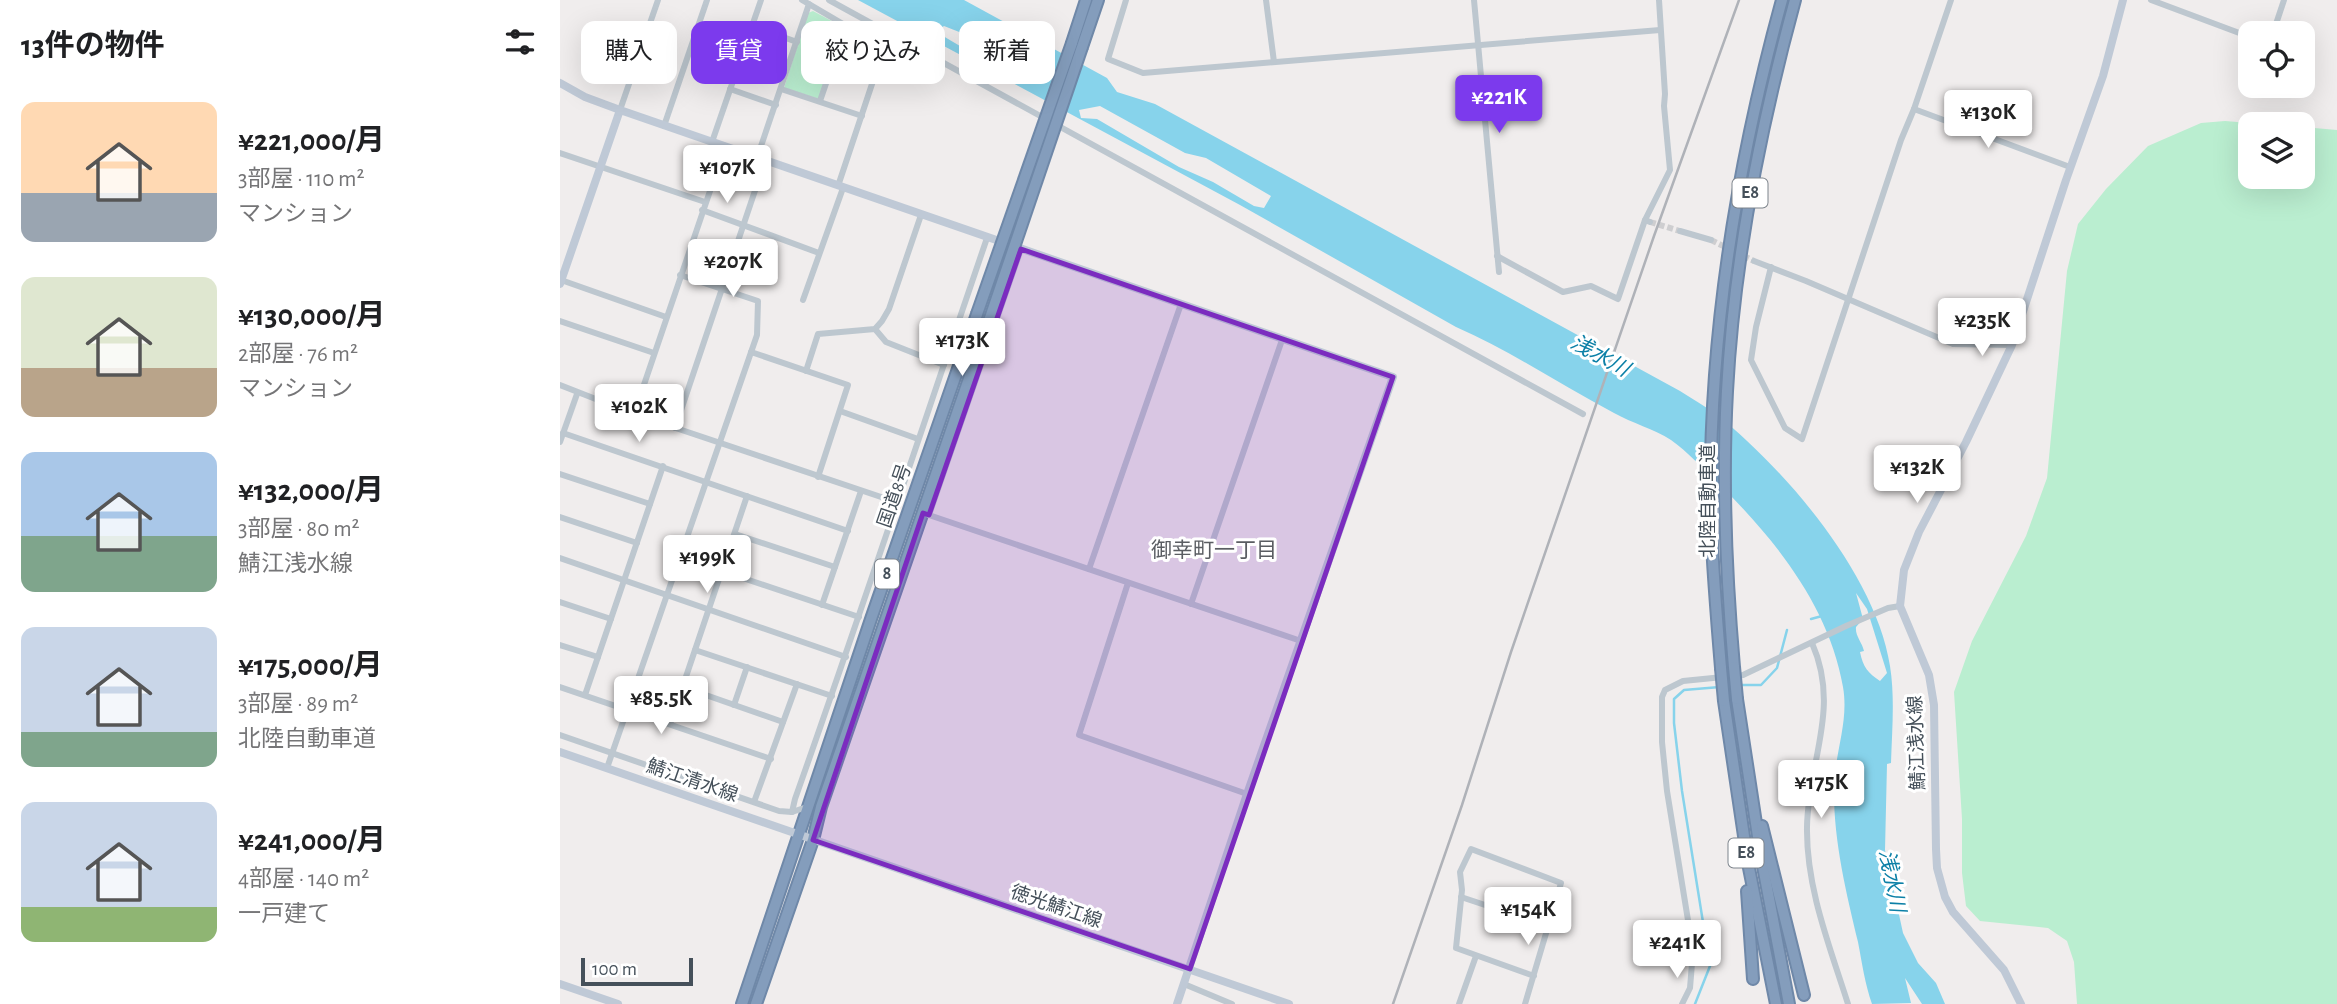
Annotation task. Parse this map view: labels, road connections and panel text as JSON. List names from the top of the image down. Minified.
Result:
{"streets":{"highway":["E8","国道8号","北陸自動車道","8"],"main road":["鯖江浅水線","鯖江清水線","徳光鯖江線"]},"crossings":[["国道8号","鯖江清水線"],["国道8号","徳光鯖江線"],["鯖江清水線","徳光鯖江線"]],"districts":["御幸町一丁目"],"water":["浅水川"],"scale_bar":"100 m","page":{"heading":"13件の物件","chip":["購入","賃貸","絞り込み","新着"],"price":["¥221K","¥130K","¥107K","¥207K","¥235K","¥173K","¥102K","¥132K","¥199K","¥85.5K","¥175K","¥154K","¥241K"],"list":[{"name":"¥221,000/月","note":"3部屋 · 110 m² · マンション"},{"name":"¥130,000/月","note":"2部屋 · 76 m² · マンション"},{"name":"¥132,000/月","note":"3部屋 · 80 m² · 鯖江浅水線"},{"name":"¥175,000/月","note":"3部屋 · 89 m² · 北陸自動車道"},{"name":"¥241,000/月","note":"4部屋 · 140 m² · 一戸建て"}],"scale":"100 m"}}
